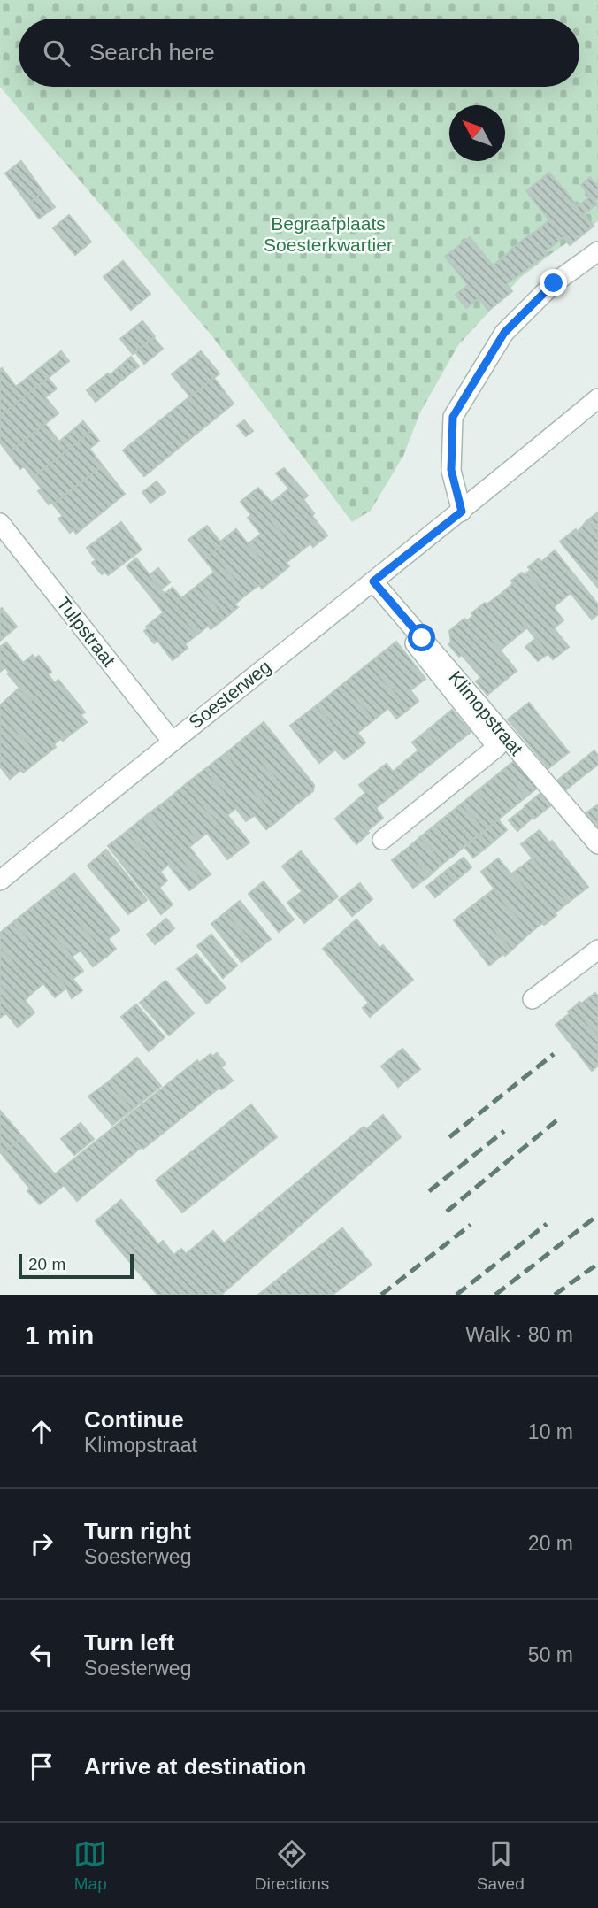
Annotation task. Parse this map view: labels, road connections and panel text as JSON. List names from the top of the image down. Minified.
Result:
{"streets":{"street":["Tulpstraat","Soesterweg","Klimopstraat"]},"crossings":[["Tulpstraat","Soesterweg"],["Soesterweg","Klimopstraat"]],"parks":["Begraafplaats Soesterkwartier"],"scale_bar":"20 m","north":"top left","page":{"search":"Search here","scale":"20 m","heading":["1 min","Walk · 80 m"],"list":[["Continue","Klimopstraat","10 m"],["Turn right","Soesterweg","20 m"],["Turn left","Soesterweg","50 m"],"Arrive at destination"],"nav":["Map","Directions","Saved"]}}
